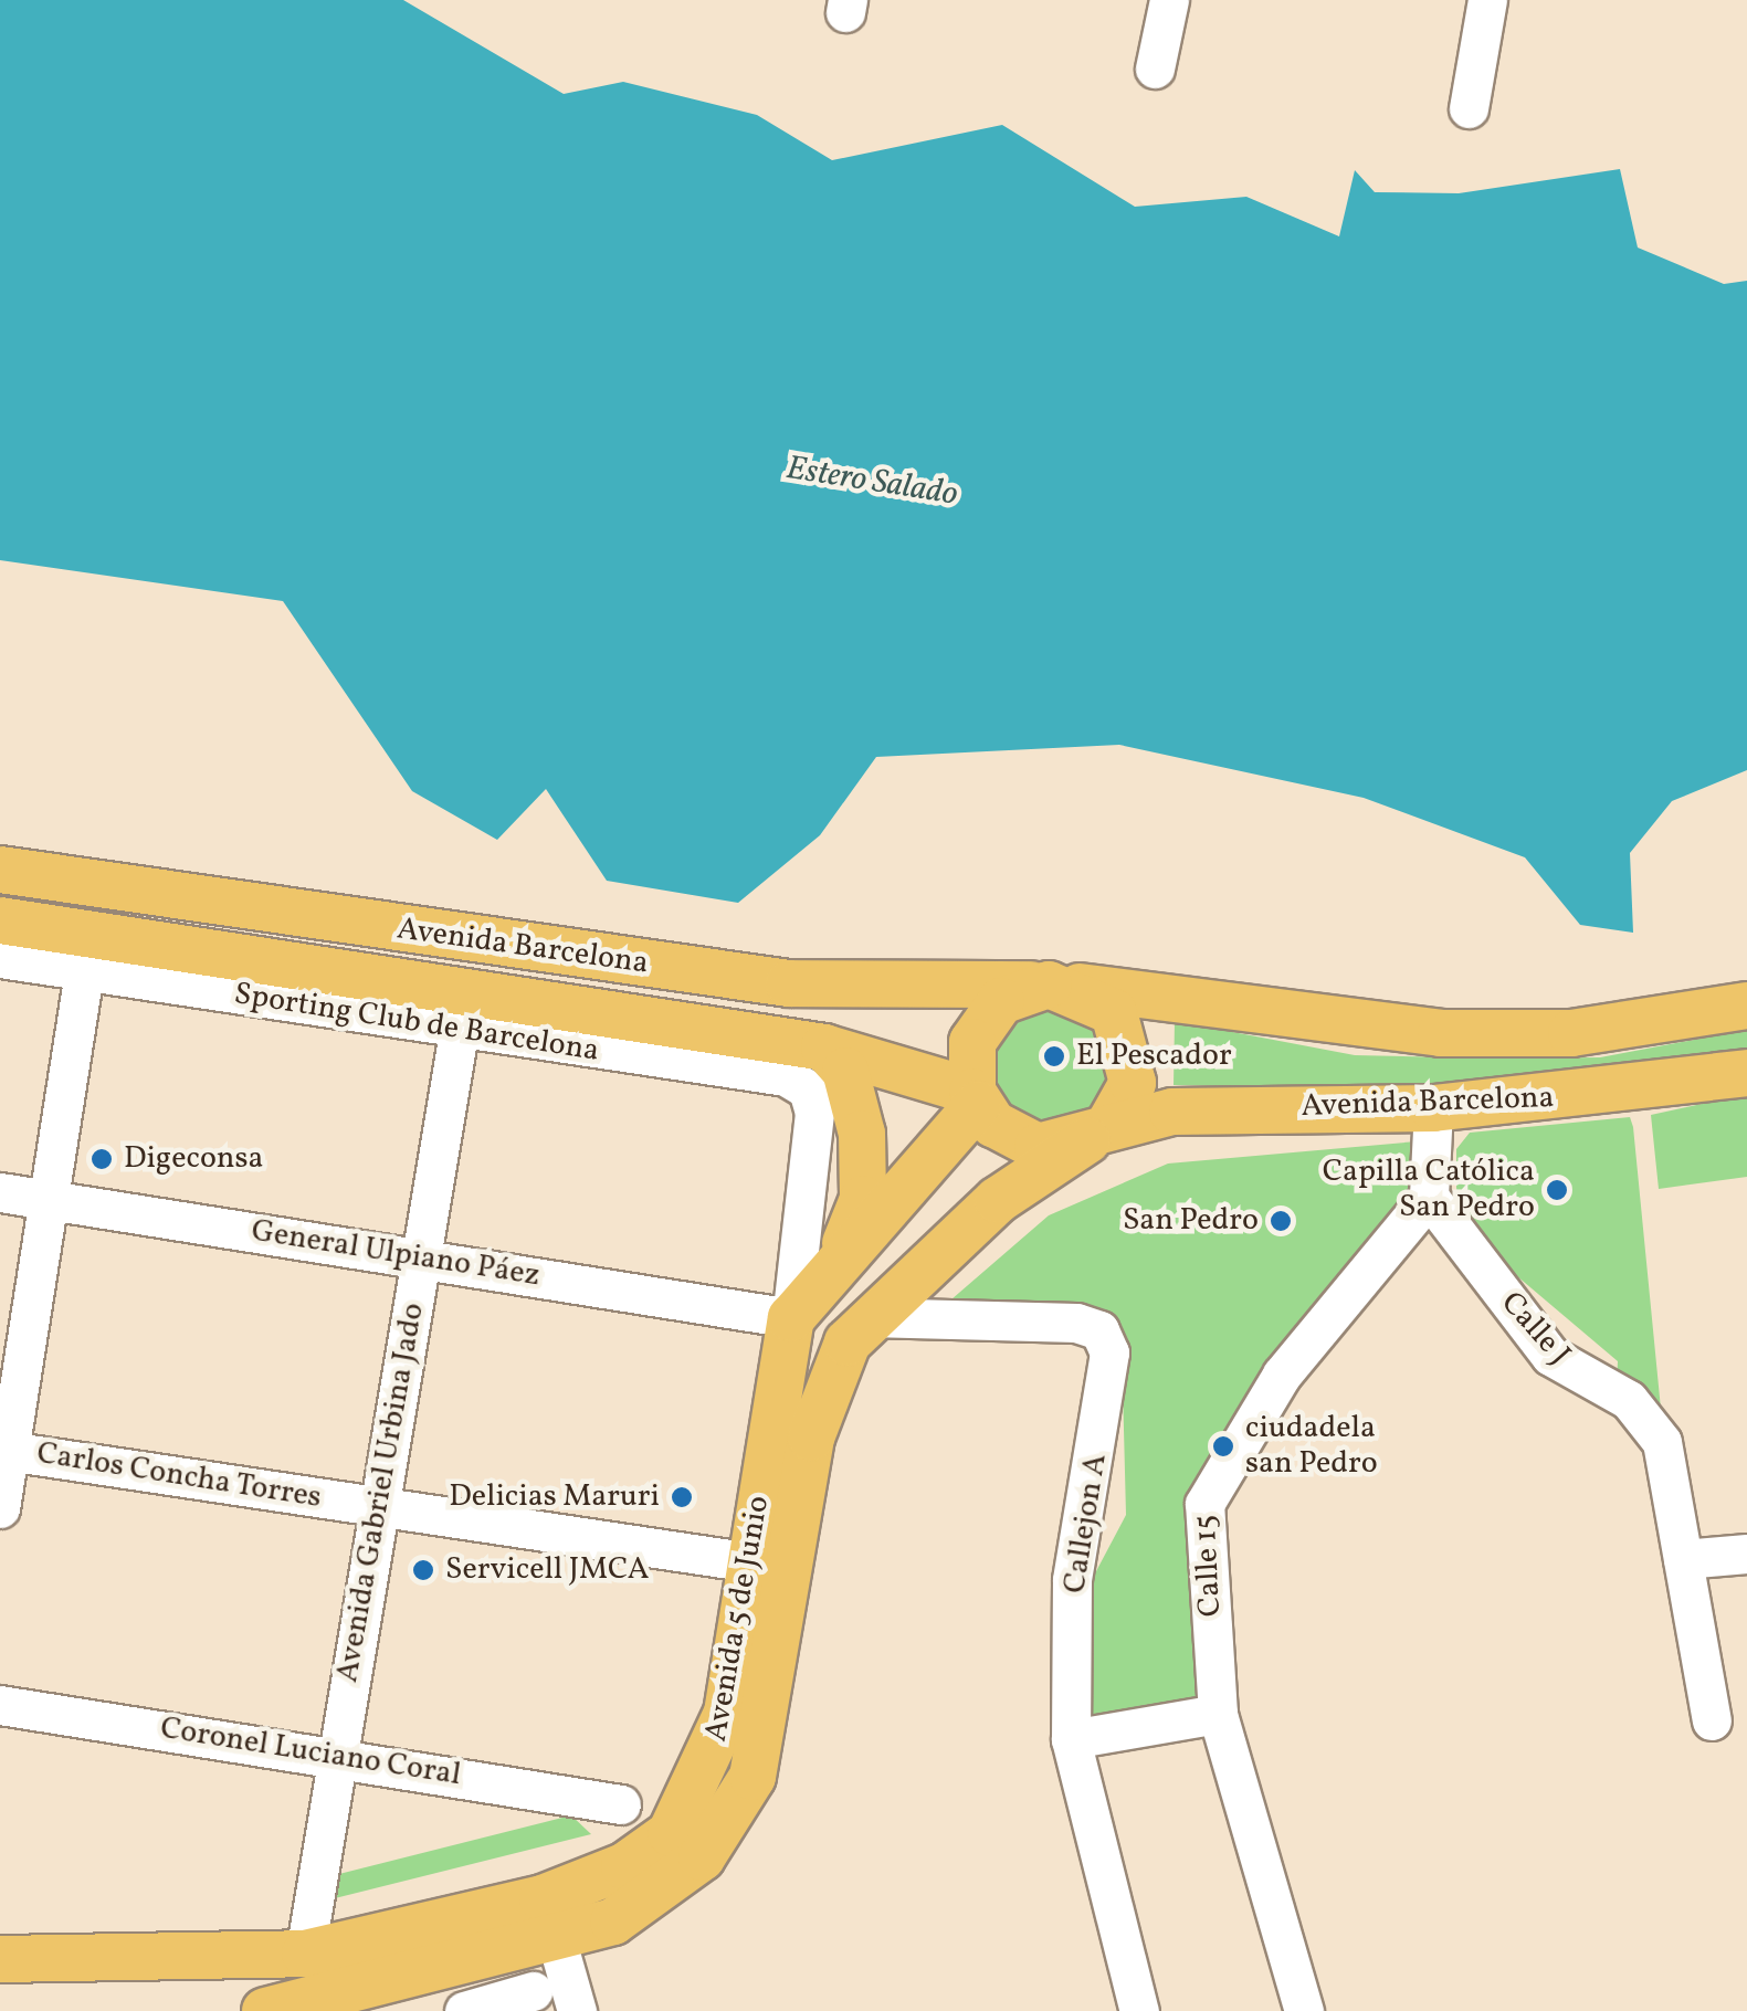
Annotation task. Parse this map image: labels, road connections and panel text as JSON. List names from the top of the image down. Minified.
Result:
{"streets":{"main road":["Avenida Barcelona","Avenida 5 de Junio"],"street":["Sporting Club de Barcelona","General Ulpiano Páez","Calle J","Carlos Concha Torres","Avenida Gabriel Urbina Jado","Callejon A","Calle 15","Coronel Luciano Coral"]},"crossings":[["Avenida Barcelona","Avenida 5 de Junio"],["Sporting Club de Barcelona","General Ulpiano Páez"],["Sporting Club de Barcelona","Avenida Gabriel Urbina Jado"],["Sporting Club de Barcelona","Avenida 5 de Junio"],["General Ulpiano Páez","Avenida Gabriel Urbina Jado"],["General Ulpiano Páez","Avenida 5 de Junio"],["Calle J","Calle 15"],["Carlos Concha Torres","Avenida Gabriel Urbina Jado"],["Carlos Concha Torres","Avenida 5 de Junio"],["Avenida Gabriel Urbina Jado","Avenida 5 de Junio"],["Avenida Gabriel Urbina Jado","Coronel Luciano Coral"],["Callejon A","Avenida 5 de Junio"]],"water":["Estero Salado"],"places":["El Pescador","Digeconsa","Capilla Católica San Pedro","San Pedro","ciudadela san Pedro","Delicias Maruri","Servicell JMCA"]}
